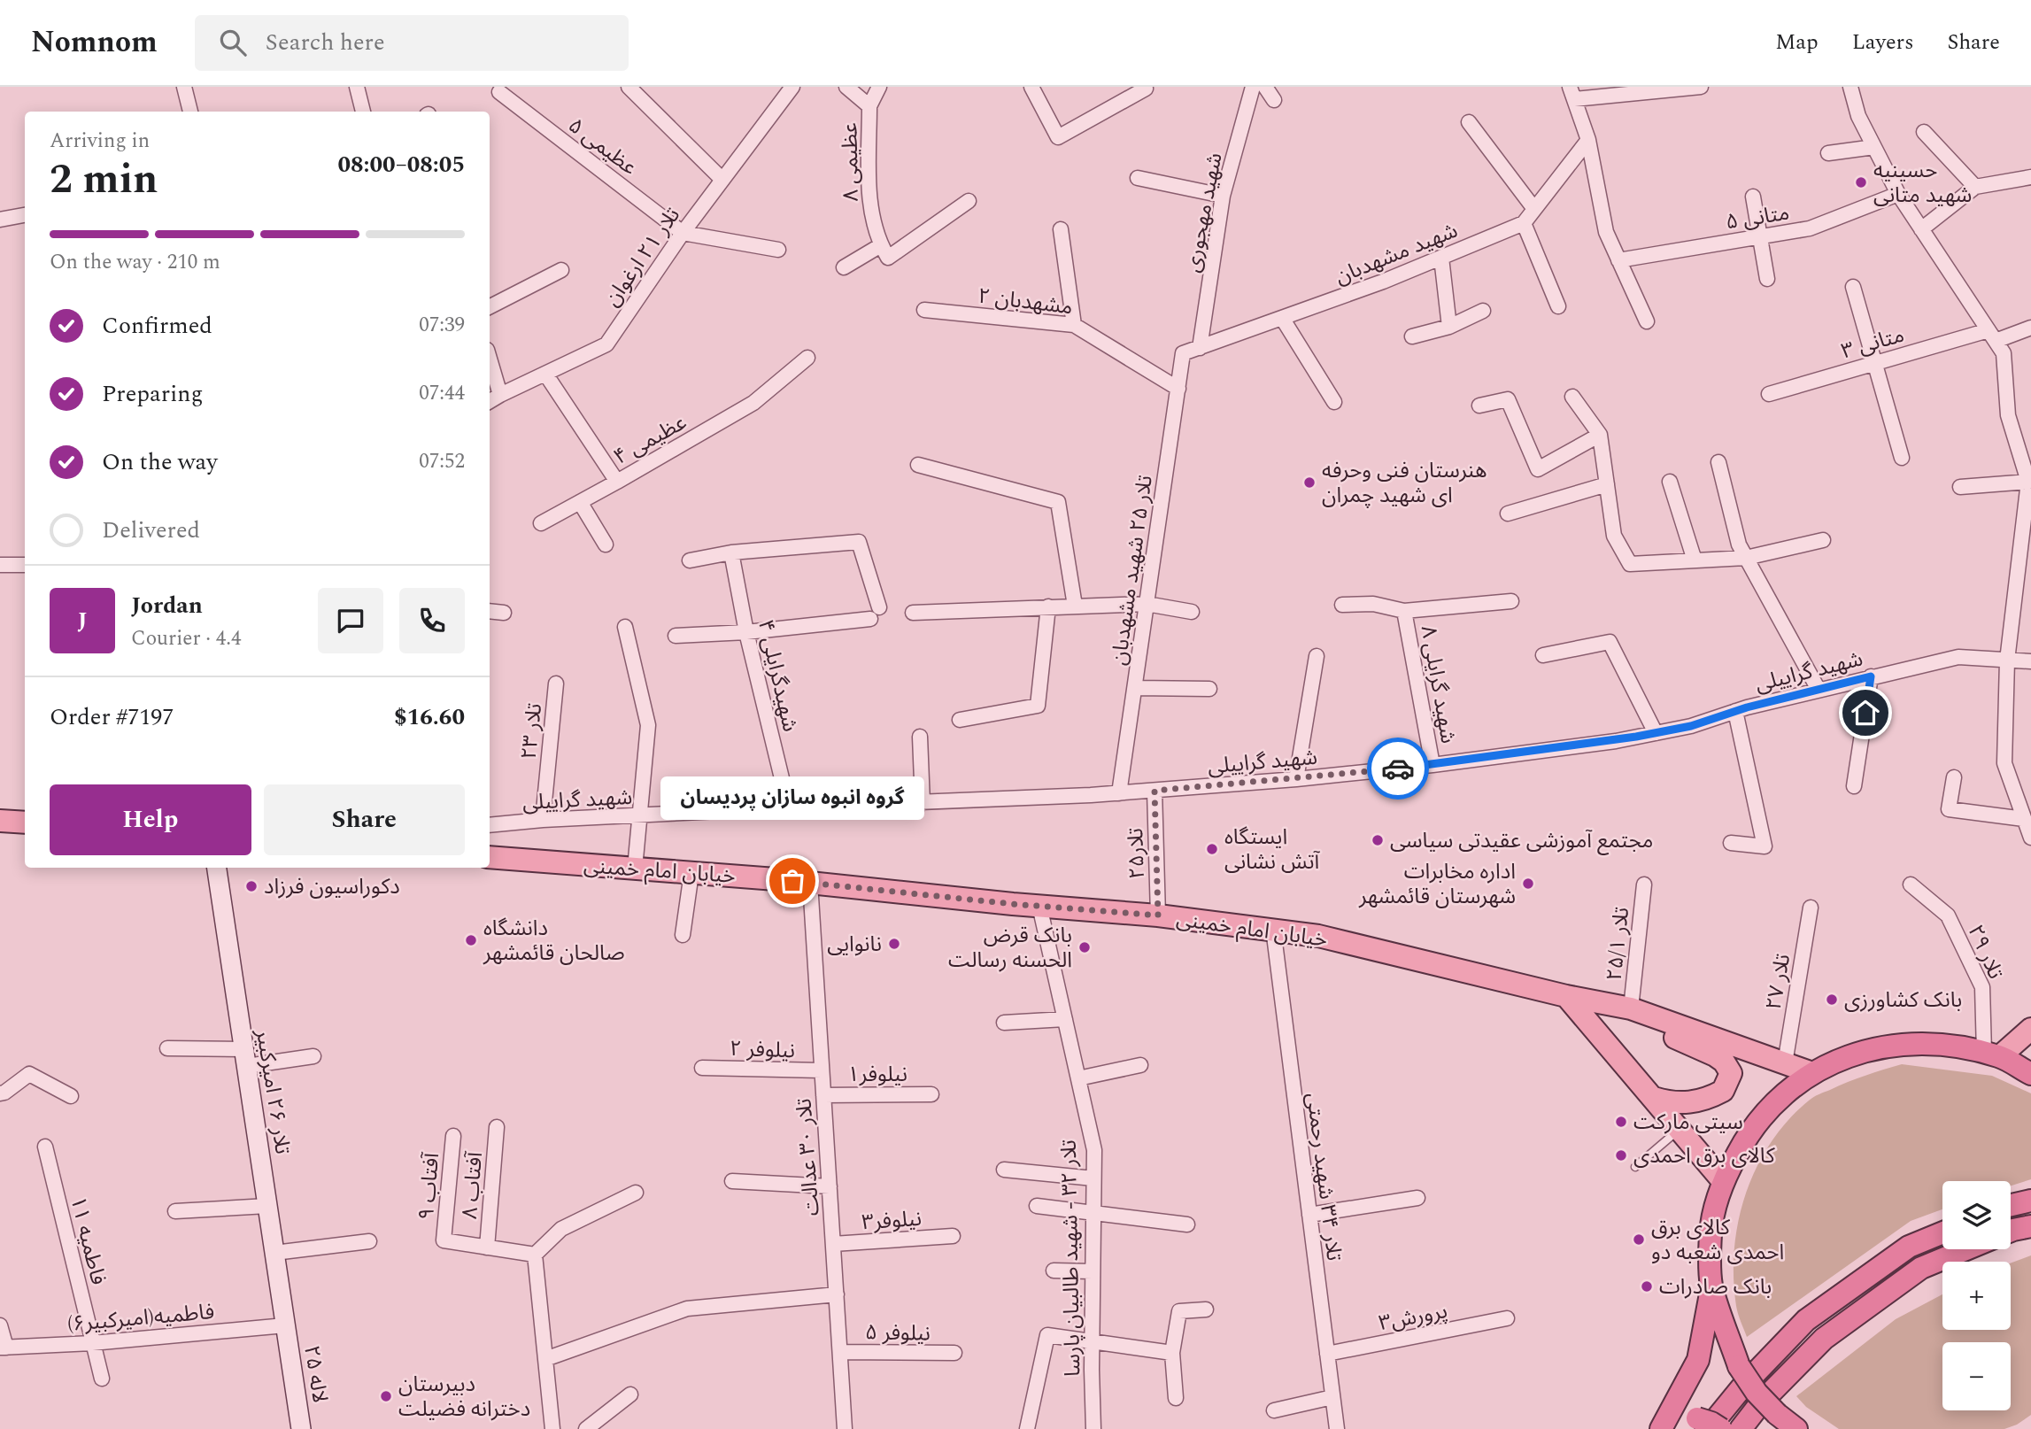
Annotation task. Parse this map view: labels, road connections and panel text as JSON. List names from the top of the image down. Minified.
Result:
{"streets":{"main road":["خیابان امام خمینی","تلار ۲۶ امیرکبیر","لاله ۲۵"],"street":["عظیمی ۵","عظیمی ۸","شهید مهجوری","متانی ۵","شهید مشهدبان","تلار ۲۱ ارغوان","مشهدبان ۲","متانی ۳","عظیمی ۴","تلار ۲۵ شهید مشهدبان","شهید گراییلی","شهیدگرایلی ۴","شهید گرایلی ۸","تلار ۲۳","تلار۲۵","تلار ۲۵/۱","تلار ۲۹","تلار ۲۷","نیلوفر ۲","نیلوفر۱","تلار ۳۰ عدالت","تلار ۳۴ شهید رحمتی","آفتاب ۸","آفتاب ۹","نیلوفر۳","فاطمیه ۱۱","تلار ۳۲ - شهید طالبیان پارسا","پرورش۳","فاطمیه(امیرکبیر۶)","نیلوفر ۵"]},"crossings":[["عظیمی ۵","تلار ۲۱ ارغوان"],["شهید مهجوری","شهید مشهدبان"],["شهید مشهدبان","تلار ۲۵ شهید مشهدبان"],["تلار ۲۱ ارغوان","عظیمی ۴"],["مشهدبان ۲","تلار ۲۵ شهید مشهدبان"],["تلار ۲۵ شهید مشهدبان","شهید گراییلی"],["شهید گراییلی","شهیدگرایلی ۴"],["شهید گراییلی","شهید گرایلی ۸"],["شهید گراییلی","تلار ۲۳"],["شهید گراییلی","تلار۲۵"],["تلار۲۵","خیابان امام خمینی"],["خیابان امام خمینی","تلار ۲۵/۱"],["خیابان امام خمینی","تلار ۲۷"],["خیابان امام خمینی","تلار ۳۰ عدالت"],["خیابان امام خمینی","تلار ۳۴ شهید رحمتی"],["خیابان امام خمینی","تلار ۳۲ - شهید طالبیان پارسا"],["نیلوفر ۲","تلار ۳۰ عدالت"],["نیلوفر۱","تلار ۳۰ عدالت"],["تلار ۲۶ امیرکبیر","فاطمیه(امیرکبیر۶)"],["تلار ۲۶ امیرکبیر","لاله ۲۵"],["تلار ۳۰ عدالت","نیلوفر۳"],["تلار ۳۰ عدالت","نیلوفر ۵"],["تلار ۳۴ شهید رحمتی","پرورش۳"],["آفتاب ۸","آفتاب ۹"],["فاطمیه ۱۱","فاطمیه(امیرکبیر۶)"],["فاطمیه(امیرکبیر۶)","لاله ۲۵"]],"places":["حسینیه شهید متانی","هنرستان فنی وحرفه ای شهید چمران","مجتمع آموزشی عقیدتی سیاسی","ایستگاه آتش نشانی","گروه انبوه سازان پردیسان","اداره مخابرات شهرستان قائمشهر","دکوراسیون فرزاد","دانشگاه صالحان قائمشهر","نانوایی","بانک قرض الحسنه رسالت","بانک کشاورزی","سیتی مارکت","کالای برق احمدی","کالای برق احمدی شعبه دو","بانک صادرات","دبیرستان دخترانه فضیلت"],"page":{"header":"Nomnom","search":"Search here","nav":["Map","Layers","Share"],"heading":["2 min","Arriving in","08:00–08:05"],"panel":["Jordan","Courier · 4.4","Order #7197","$16.60"],"bar":"On the way · 210 m","list":[["Confirmed","07:39"],["Preparing","07:44"],["On the way","07:52"],"Delivered"],"round":"J","buttons":["Help","Share"],"bubble":"گروه انبوه سازان پردیسان","map_buttons":["+","−"]}}
